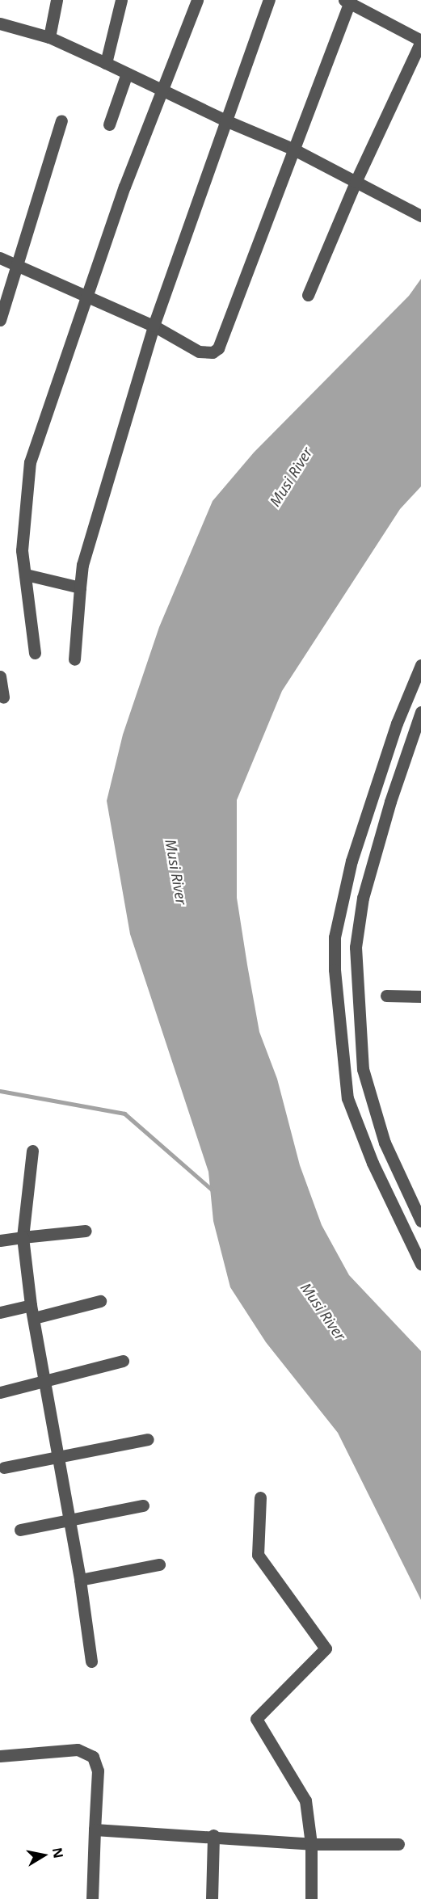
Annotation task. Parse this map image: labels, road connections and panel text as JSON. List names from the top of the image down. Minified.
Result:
{"water":["Musi River"],"north":"right"}
